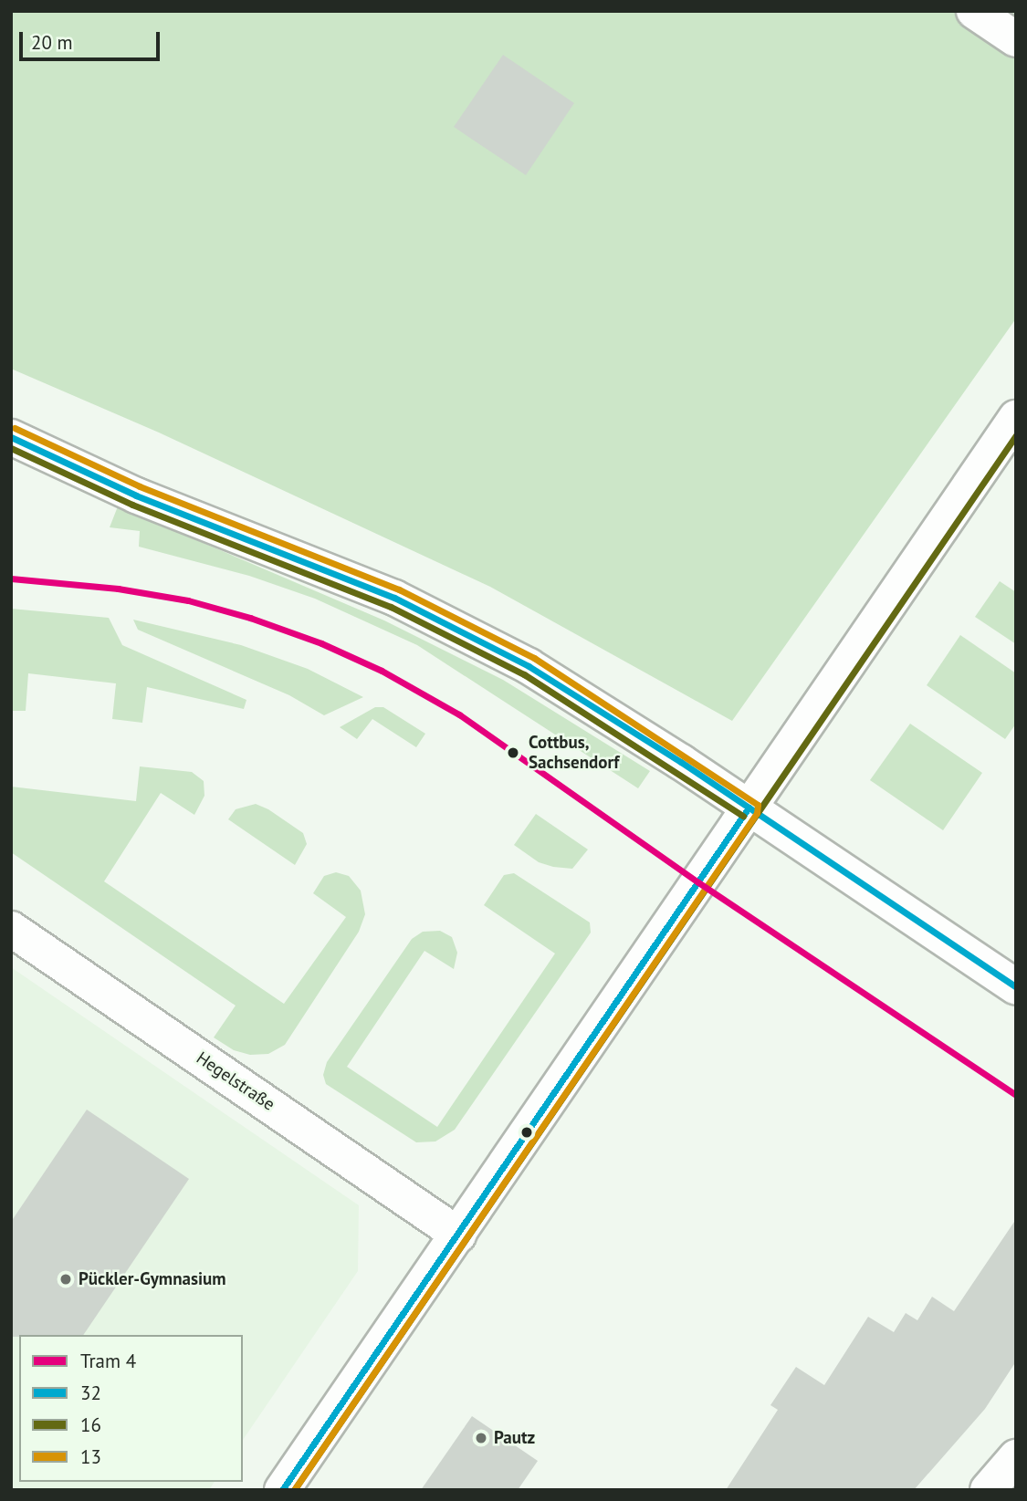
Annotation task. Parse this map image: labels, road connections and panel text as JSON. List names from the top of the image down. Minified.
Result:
{"streets":{"street":["Hegelstraße"]},"places":["Cottbus, Sachsendorf","Pückler-Gymnasium","Pautz"],"lines":["transit line 13","transit line 16","transit line 32","tram line 4"],"legend":["Tram 4","32","16","13"],"scale_bar":"20 m"}
